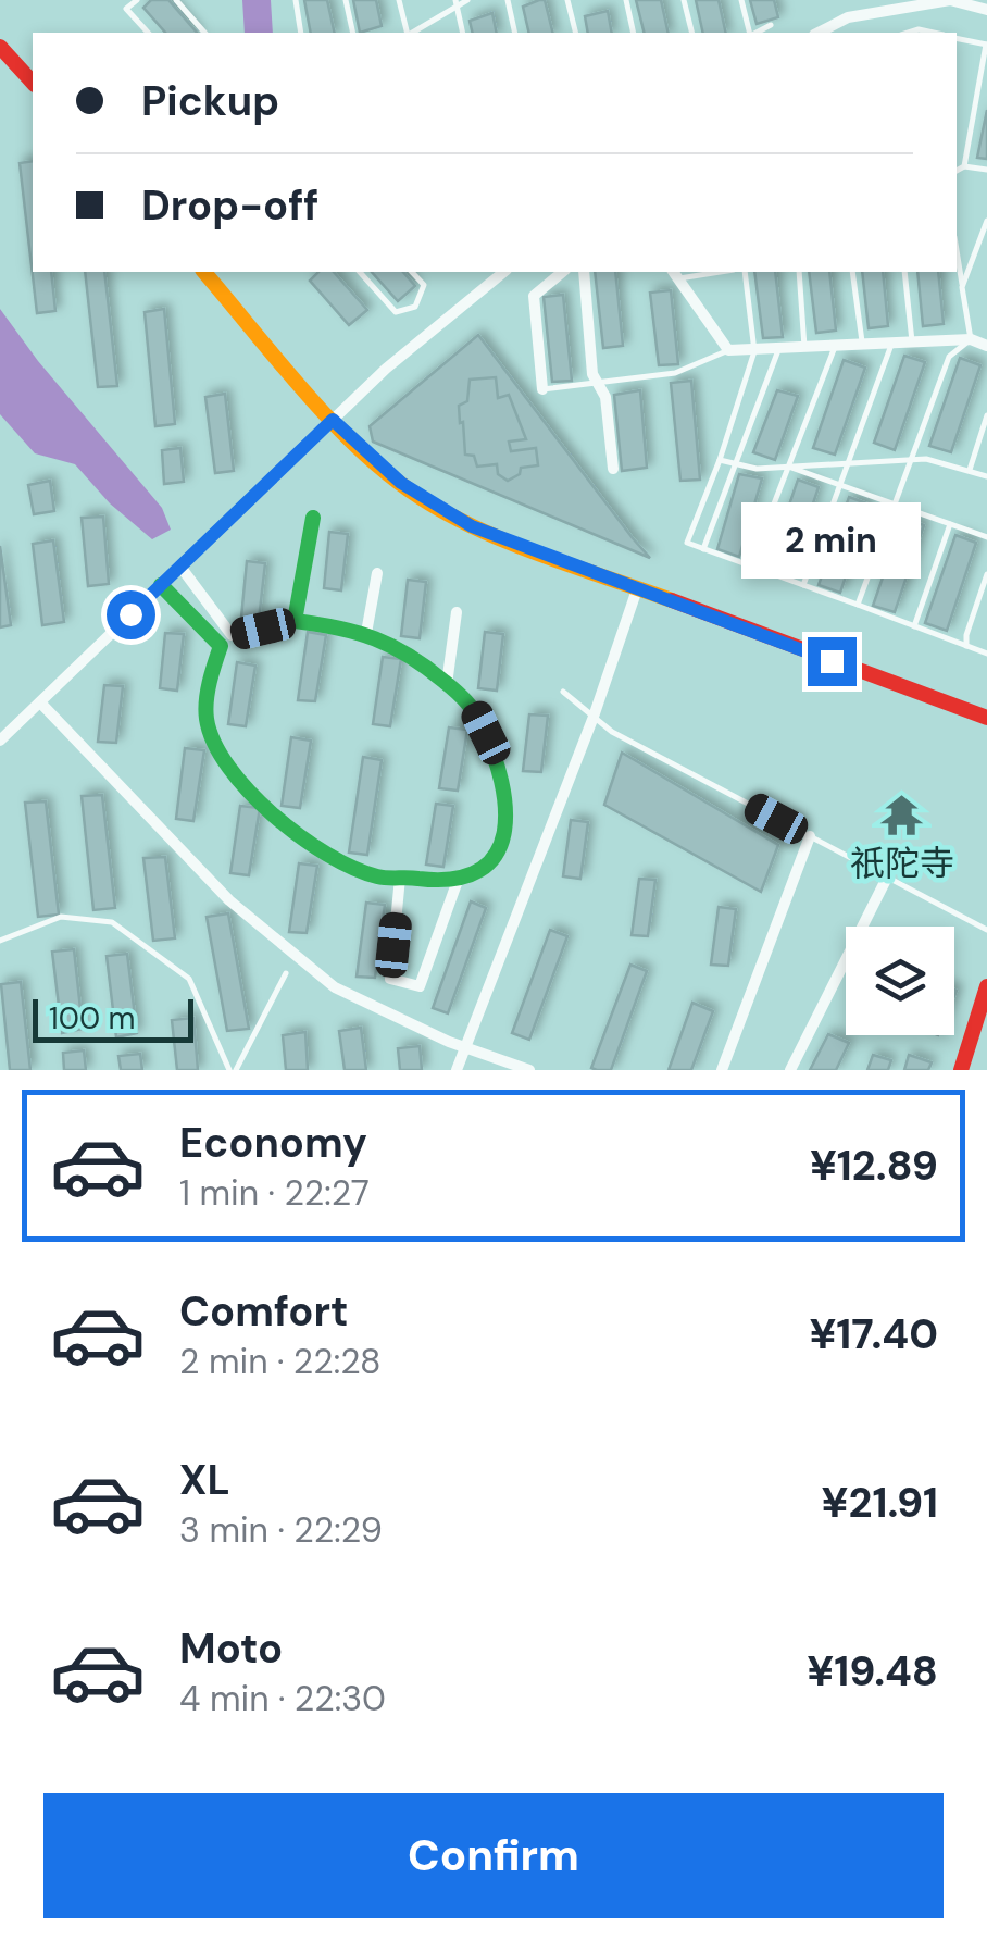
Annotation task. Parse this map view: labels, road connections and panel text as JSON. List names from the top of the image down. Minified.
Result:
{"places":{"temple":["祇陀寺"]},"scale_bar":"100 m","page":{"banner":["Pickup","Drop-off"],"bubble":"2 min","scale":"100 m","list":[{"name":"Economy","note":"1 min · 22:27","value":"¥12.89"},{"name":"Comfort","note":"2 min · 22:28","value":"¥17.40"},{"name":"XL","note":"3 min · 22:29","value":"¥21.91"},{"name":"Moto","note":"4 min · 22:30","value":"¥19.48"}],"buttons":"Confirm"}}
